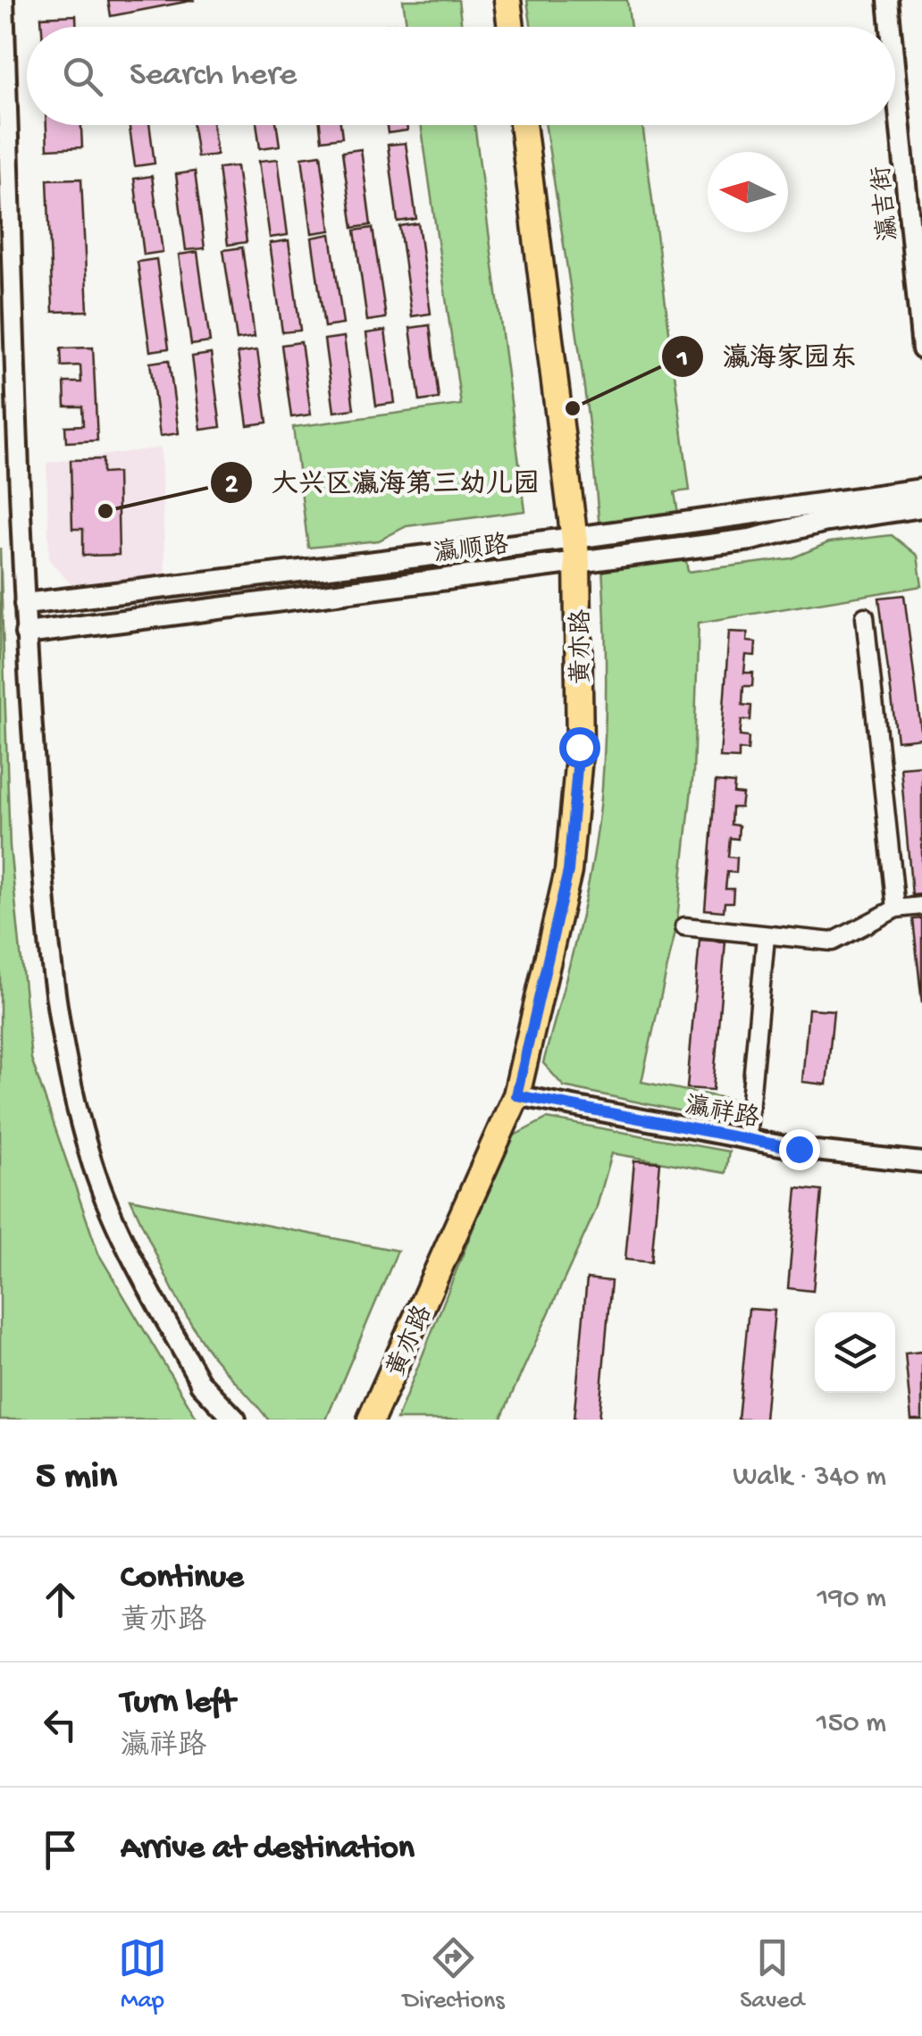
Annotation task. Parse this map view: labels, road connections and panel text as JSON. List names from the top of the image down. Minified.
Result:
{"streets":{"main road":["瀛顺路","黄亦路"],"street":["瀛吉街","瀛祥路"]},"crossings":[["瀛顺路","黄亦路"],["黄亦路","瀛祥路"]],"places":["瀛海家园东","大兴区瀛海第三幼儿园"],"north":"left","page":{"search":"Search here","heading":["5 min","Walk · 340 m"],"list":[["Continue","黄亦路","190 m"],["Turn left","瀛祥路","150 m"],"Arrive at destination"],"nav":["Map","Directions","Saved"]}}
